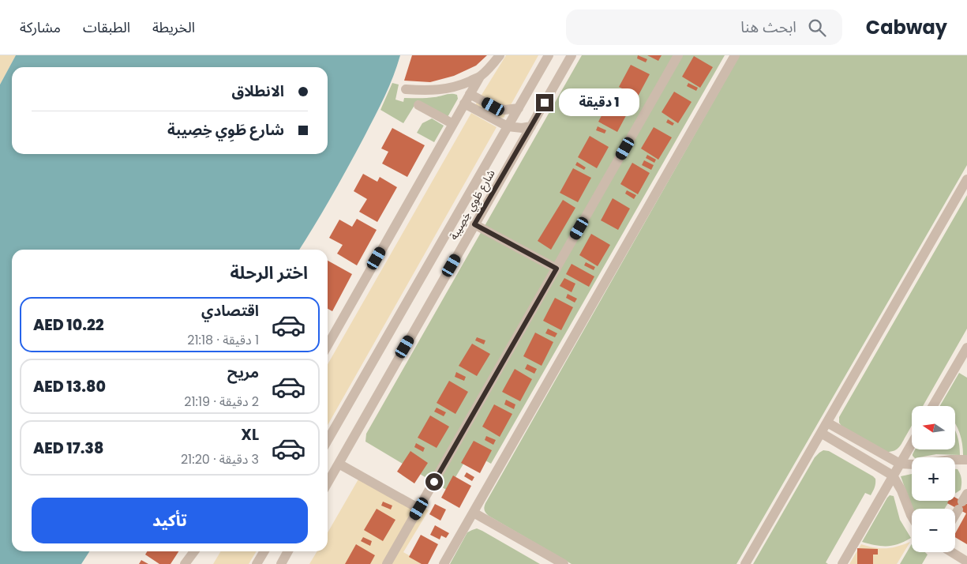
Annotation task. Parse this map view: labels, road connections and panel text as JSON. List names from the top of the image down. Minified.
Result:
{"streets":{"street":["شارع طَوِي خِصِيبة"]},"north":"left","page":{"header":"Cabway","search":"ابحث هنا","nav":["الخريطة","الطبقات","مشاركة"],"banner":["الانطلاق","شارع طَوِي خِصِيبة"],"bubble":"1 دقيقة","heading":"اختر الرحلة","list":[{"name":"اقتصادي","note":"1 دقيقة · 21:18","value":"AED 10.22"},{"name":"مريح","note":"2 دقيقة · 21:19","value":"AED 13.80"},{"name":"XL","note":"3 دقيقة · 21:20","value":"AED 17.38"}],"map_buttons":["+","−"],"buttons":"تأكيد"}}
